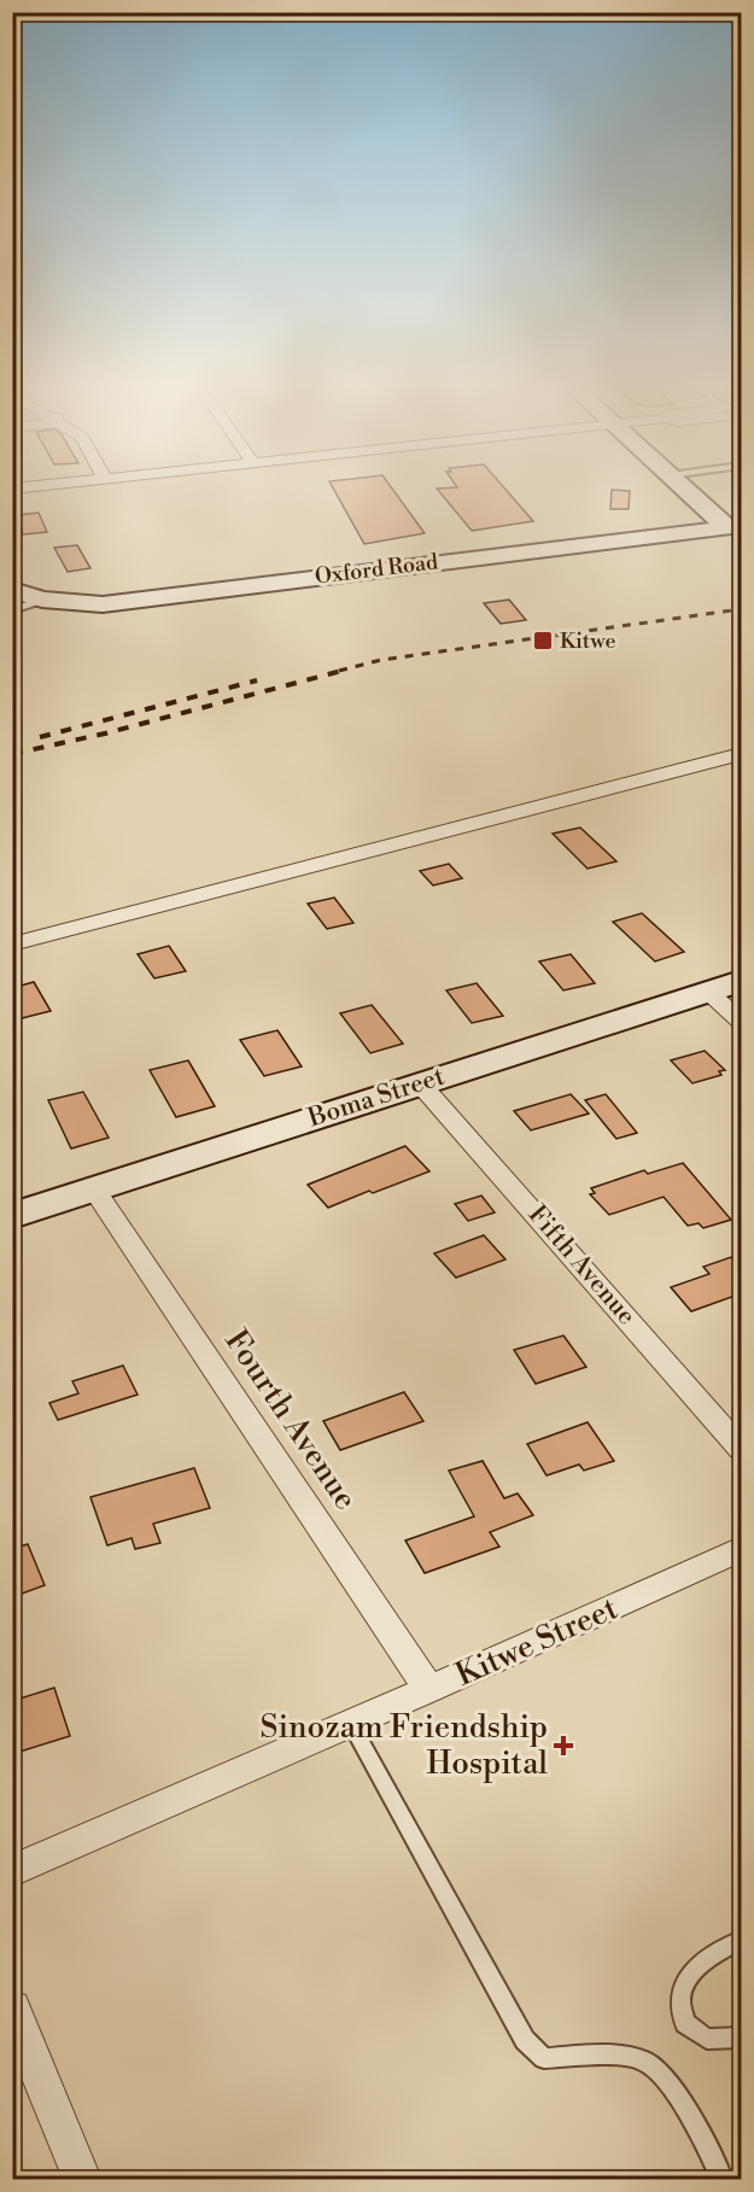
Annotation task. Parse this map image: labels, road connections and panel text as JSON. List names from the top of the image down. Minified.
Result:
{"streets":{"street":["Oxford Road","Boma Street","Fifth Avenue","Fourth Avenue","Kitwe Street"]},"crossings":[["Boma Street","Fifth Avenue"],["Boma Street","Fourth Avenue"],["Fourth Avenue","Kitwe Street"]],"places":{"transit":["Kitwe"],"health":["Sinozam Friendship Hospital"]}}
